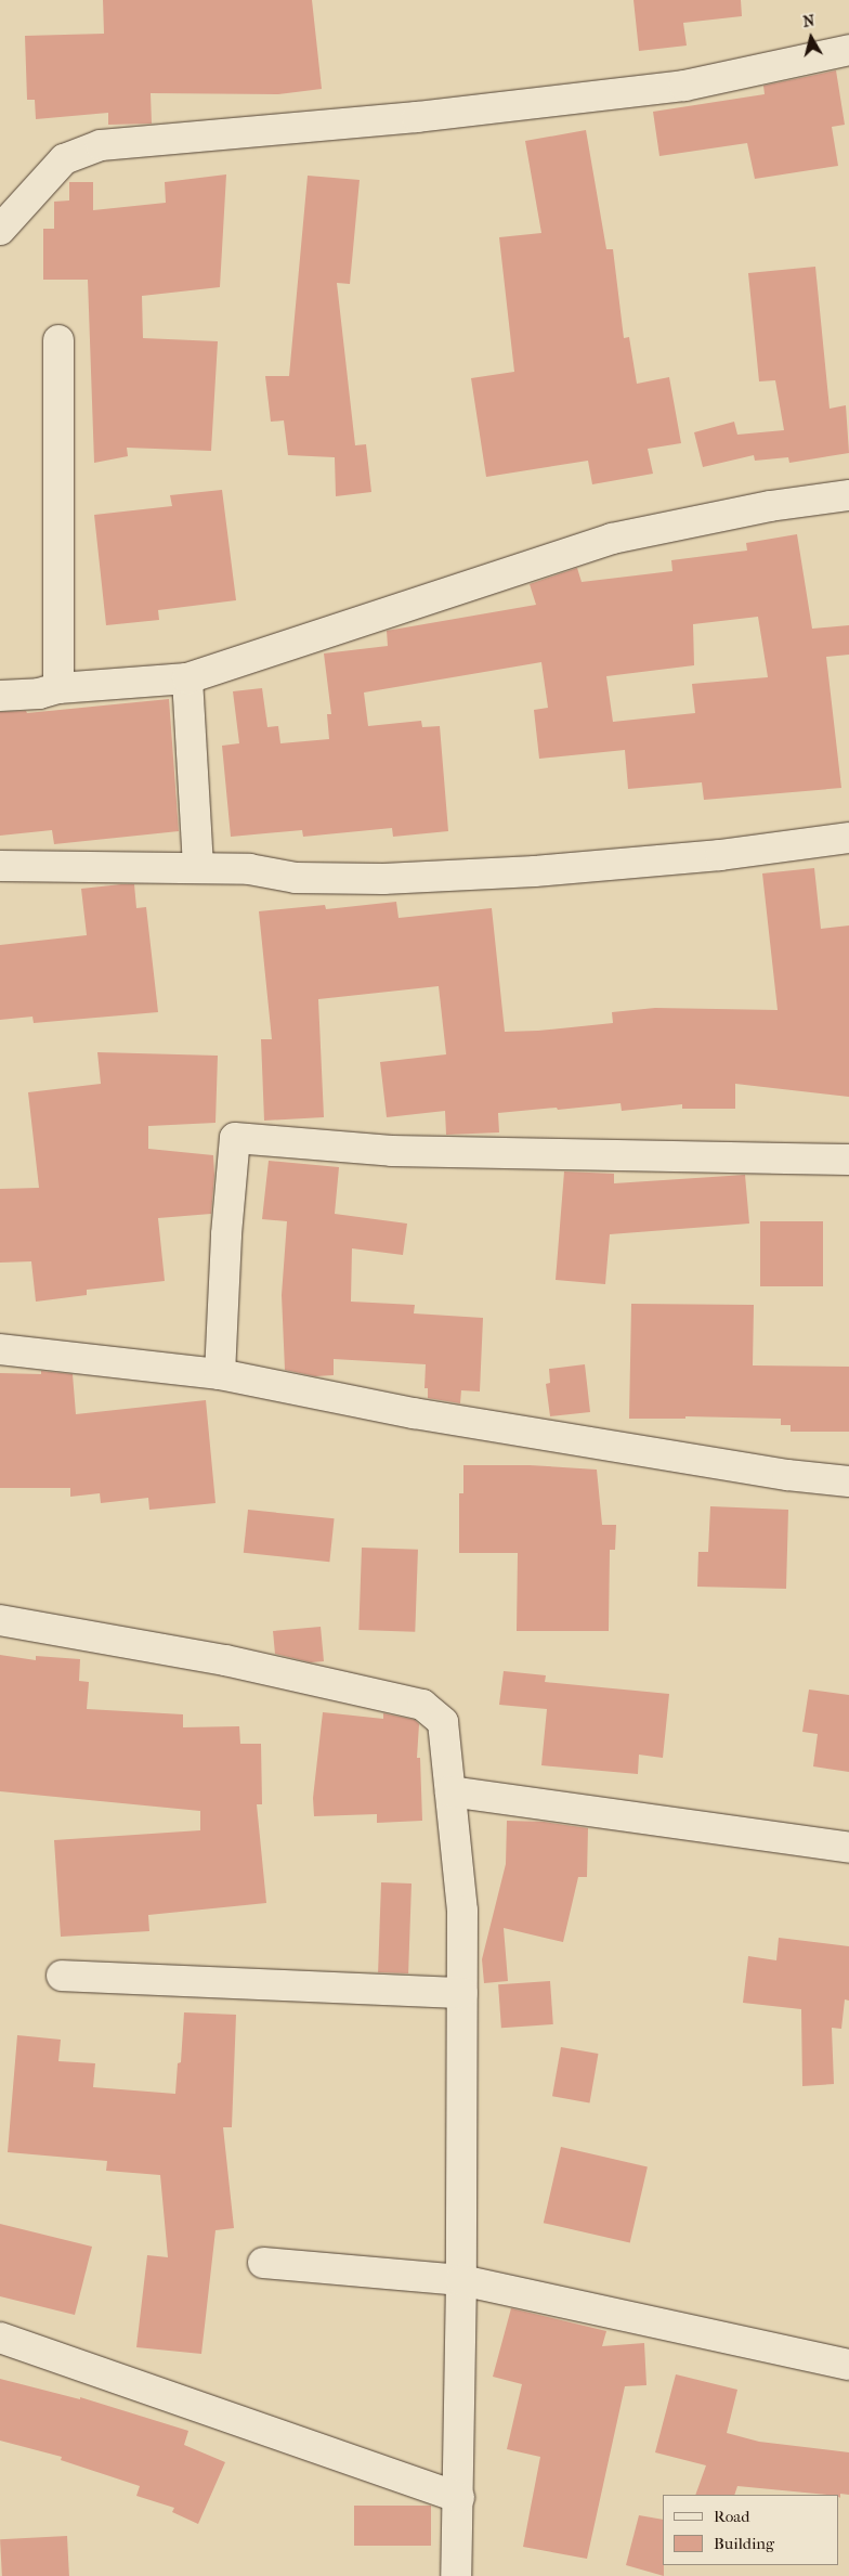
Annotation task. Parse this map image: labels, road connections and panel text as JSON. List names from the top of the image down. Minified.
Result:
{"legend":["Road","Building"],"north":"top"}
